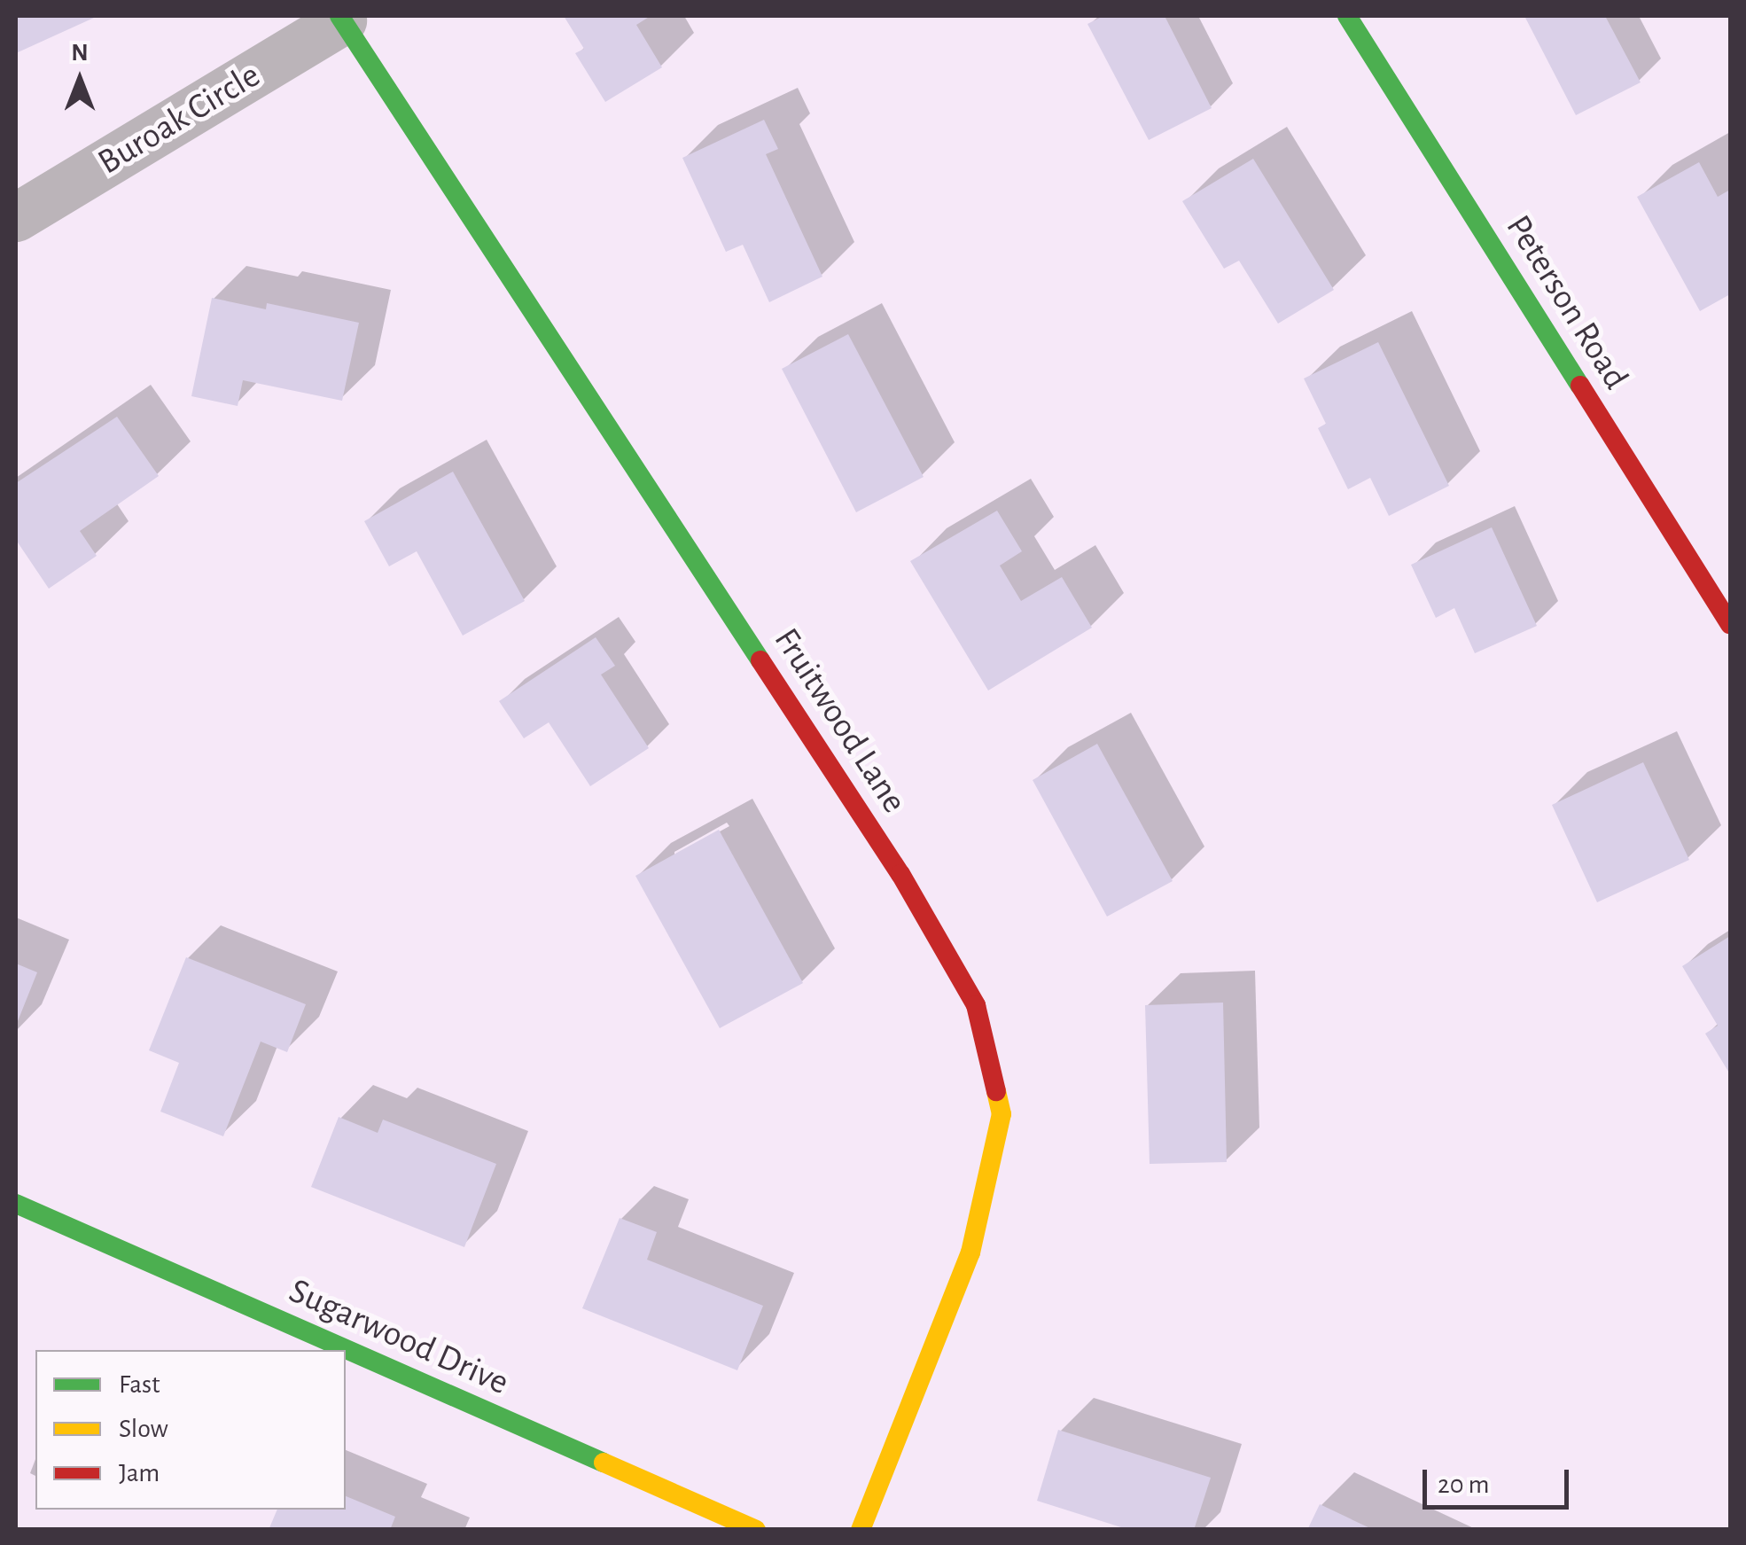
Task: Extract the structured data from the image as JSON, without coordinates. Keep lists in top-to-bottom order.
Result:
{
  "streets": {
    "street": [
      "Buroak Circle",
      "Peterson Road",
      "Fruitwood Lane",
      "Sugarwood Drive"
    ]
  },
  "crossings": [
    ["Buroak Circle", "Fruitwood Lane"]
  ],
  "legend": ["Fast", "Slow", "Jam"],
  "scale_bar": "20 m",
  "north": "top"
}
